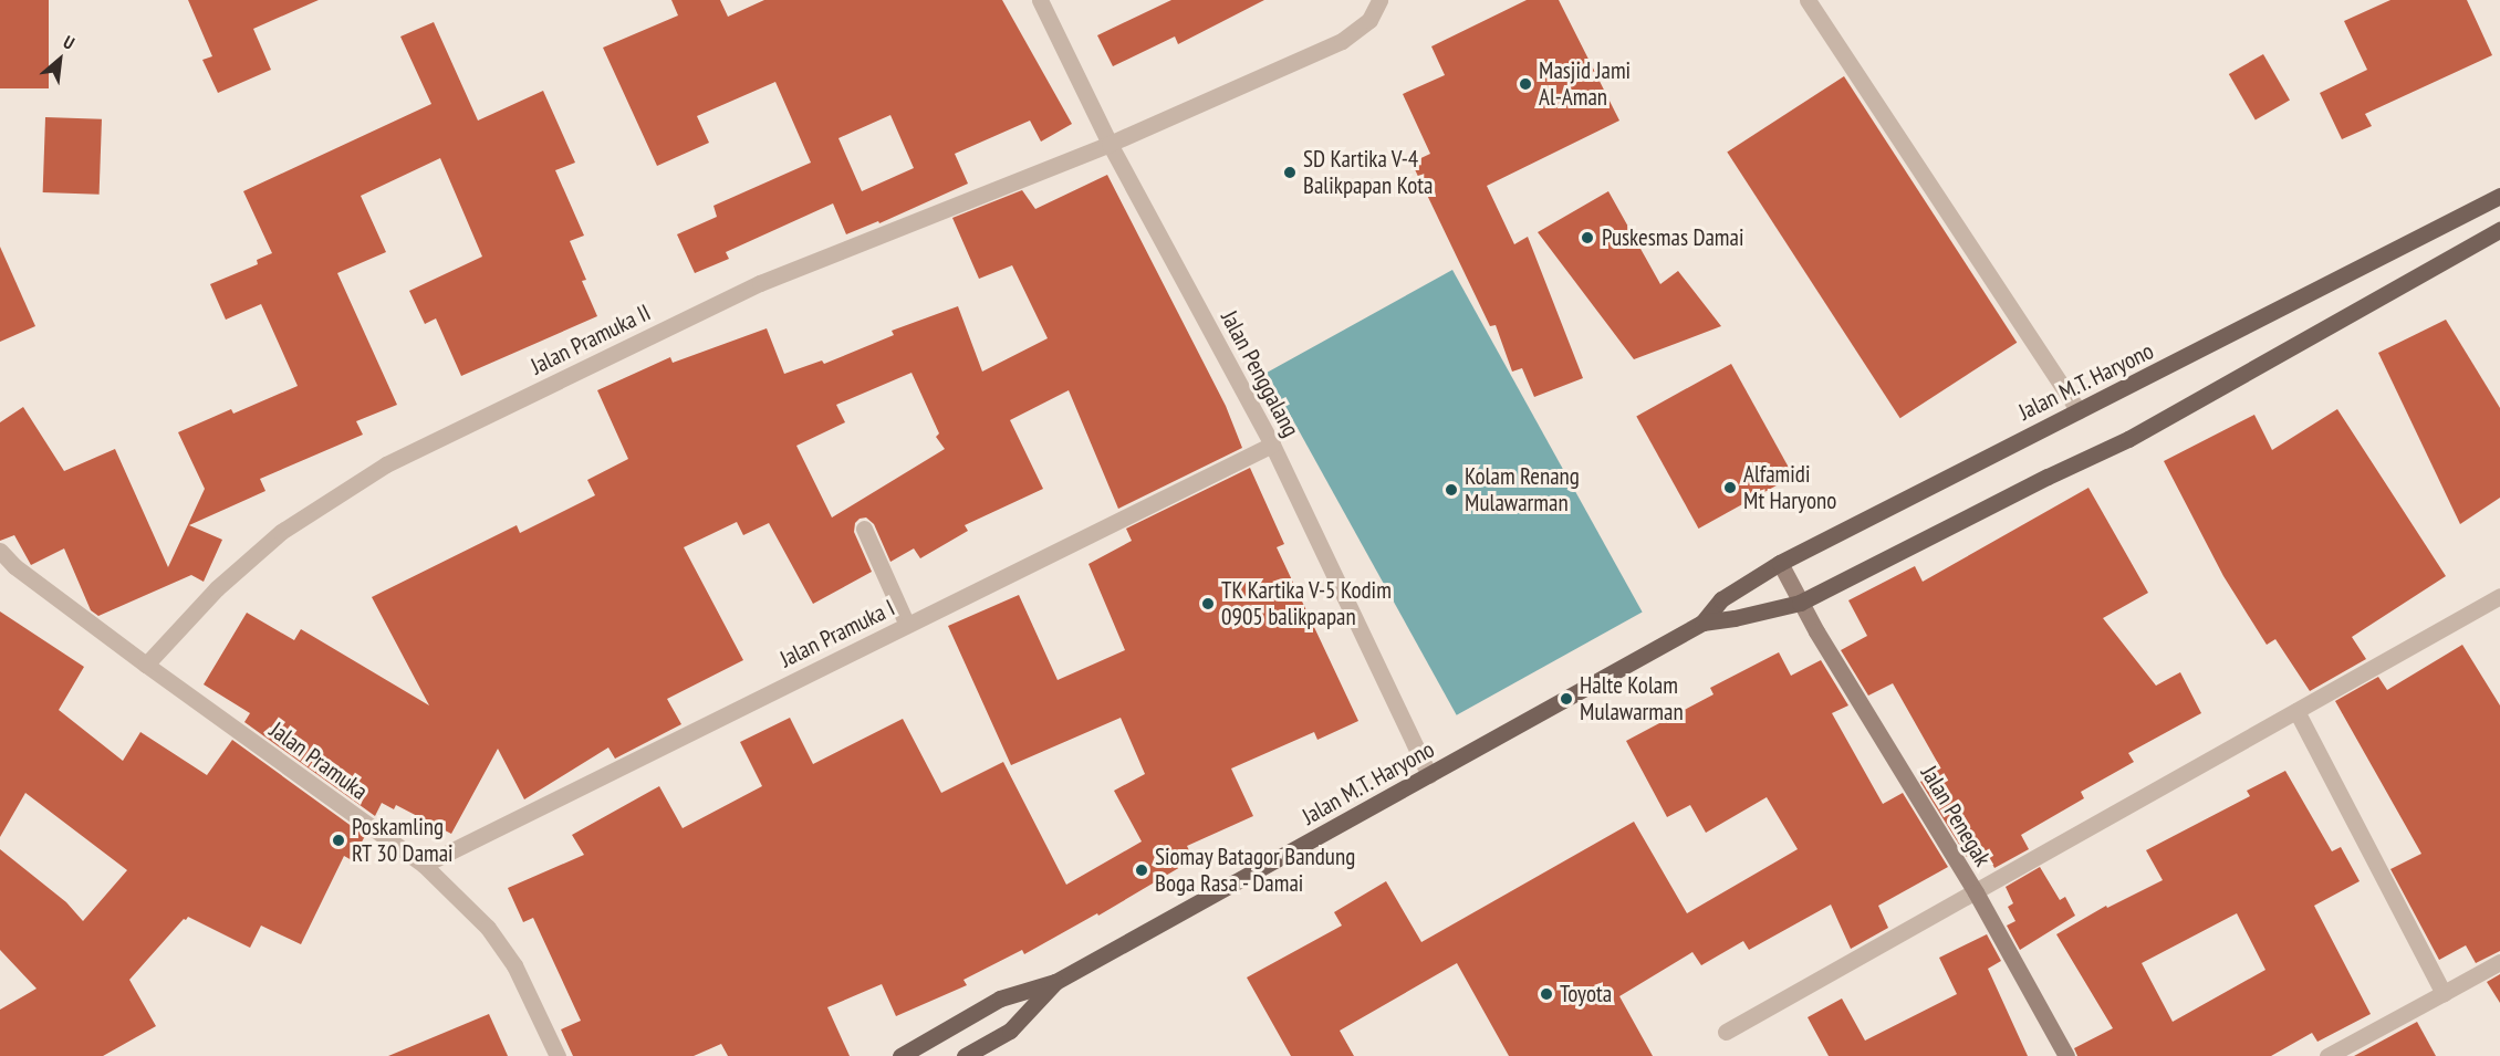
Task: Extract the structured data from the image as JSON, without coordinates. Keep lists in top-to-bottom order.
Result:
{
  "streets": {
    "main road": ["Jalan M.T. Haryono"],
    "street": [
      "Jalan Pramuka II",
      "Jalan Penggalang",
      "Jalan Pramuka I",
      "Jalan Pramuka",
      "Jalan Penegak"
    ]
  },
  "crossings": [
    ["Jalan Pramuka II", "Jalan Penggalang"],
    ["Jalan Pramuka II", "Jalan Pramuka"],
    ["Jalan Penggalang", "Jalan M.T. Haryono"],
    ["Jalan Penggalang", "Jalan Pramuka I"],
    ["Jalan M.T. Haryono", "Jalan Penegak"],
    ["Jalan Pramuka I", "Jalan Pramuka"]
  ],
  "places": [
    "Masjid Jami Al-Aman",
    "SD Kartika V-4 Balikpapan Kota",
    "Puskesmas Damai",
    "Alfamidi Mt Haryono",
    "Kolam Renang Mulawarman",
    "TK Kartika V-5 Kodim 0905 balikpapan",
    "Halte Kolam Mulawarman",
    "Poskamling RT 30 Damai",
    "Siomay Batagor Bandung Boga Rasa - Damai",
    "Toyota"
  ],
  "north": "top right"
}
